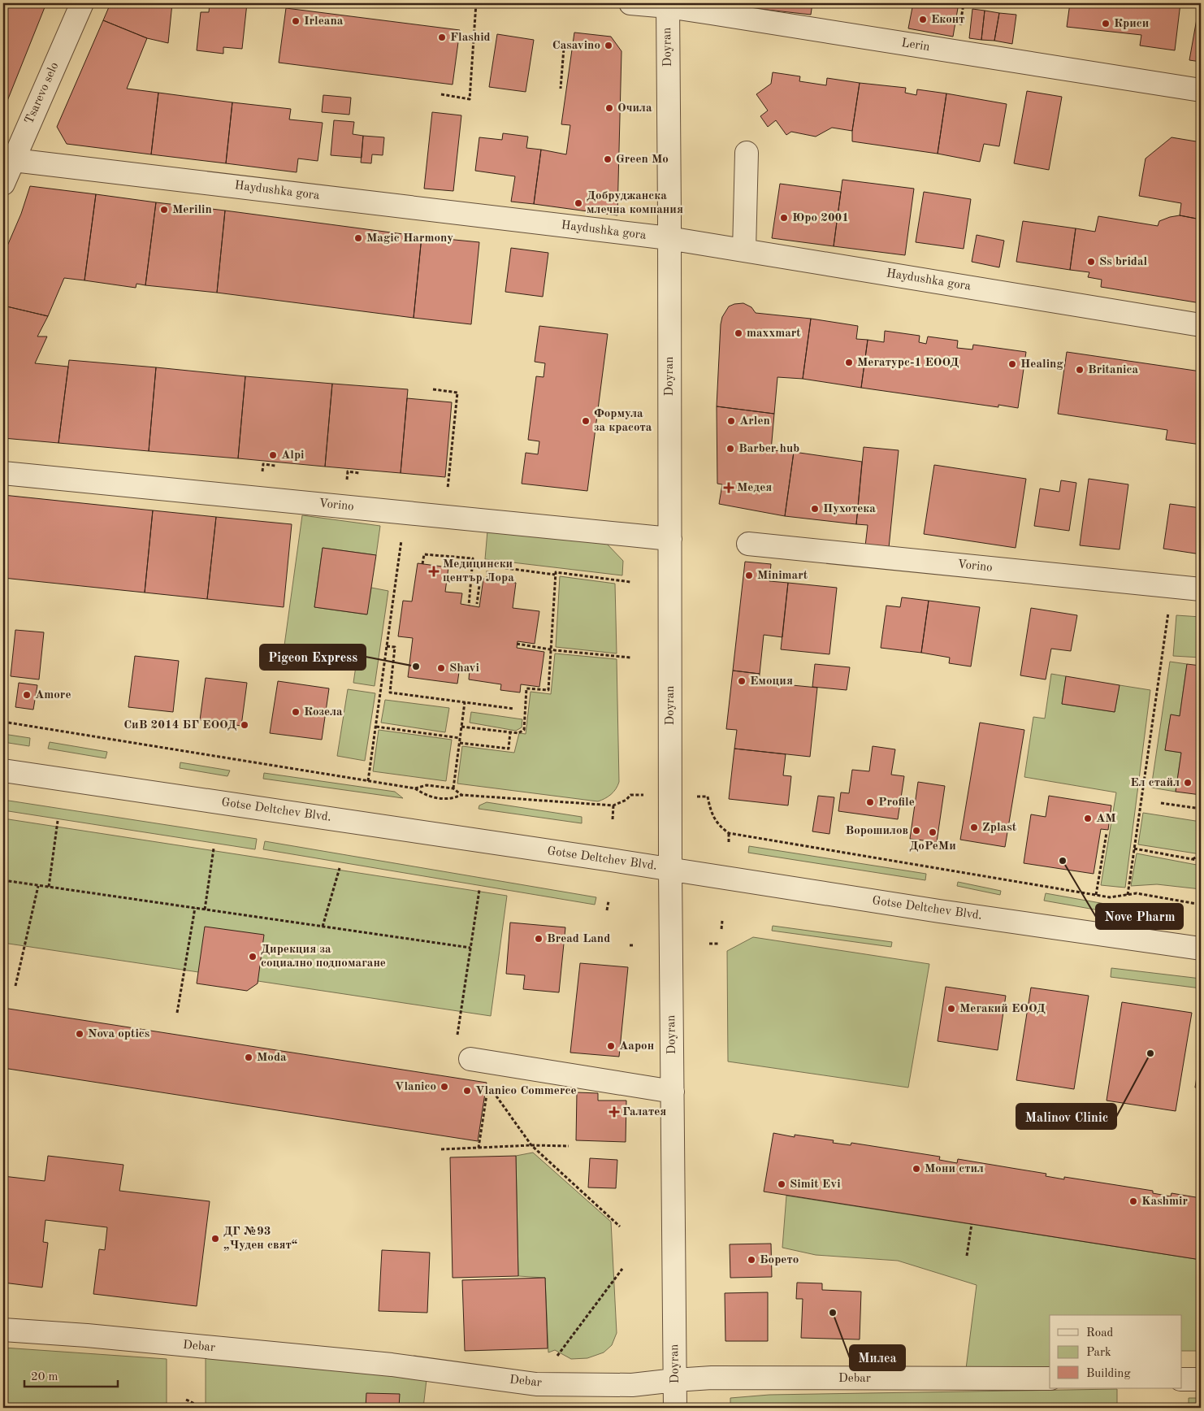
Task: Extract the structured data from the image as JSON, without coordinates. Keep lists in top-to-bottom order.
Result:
{
  "streets": {
    "street": [
      "Lerin",
      "Doyran",
      "Tsarevo selo",
      "Haydushka gora",
      "Vorino",
      "Gotse Deltchev Blvd.",
      "Debar"
    ]
  },
  "crossings": [
    ["Lerin", "Doyran"],
    ["Doyran", "Haydushka gora"],
    ["Doyran", "Vorino"],
    ["Doyran", "Gotse Deltchev Blvd."],
    ["Doyran", "Debar"],
    ["Tsarevo selo", "Haydushka gora"]
  ],
  "places": {
    "other": [
      "Еконт",
      "Irleana",
      "Криси",
      "Flashid",
      "Casavino",
      "Очила",
      "Green Mo",
      "Добруджанска млечна компания",
      "Merilin",
      "Юро 2001",
      "Magic Harmony",
      "Ss bridal",
      "maxxmart",
      "Мегатурс-1 ЕООД",
      "Healing",
      "Britanica",
      "Формула за красота",
      "Arlen",
      "Barber hub",
      "Alpi",
      "Пухотека",
      "Minimart",
      "Pigeon Express",
      "Shavi",
      "Емоция",
      "Amore",
      "Козела",
      "СиВ 2014 БГ ЕООД",
      "Ел стайл",
      "Profile",
      "АМ",
      "Zplast",
      "Ворошилов",
      "ДоРеМи",
      "Nove Pharm",
      "Bread Land",
      "Дирекция за социално подпомагане",
      "Мегакий ЕООД",
      "Nova optics",
      "Аарон",
      "Malinov Clinic",
      "Moda",
      "Vlanico",
      "Vlanico Commerce",
      "Мони стил",
      "Simit Evi",
      "Kashmir",
      "ДГ №93 „Чуден свят“",
      "Борето",
      "Милеа"
    ],
    "health": ["Медея", "Медицински център Лора", "Галатея"]
  },
  "legend": ["Road", "Park", "Building"],
  "scale_bar": "20 m"
}
